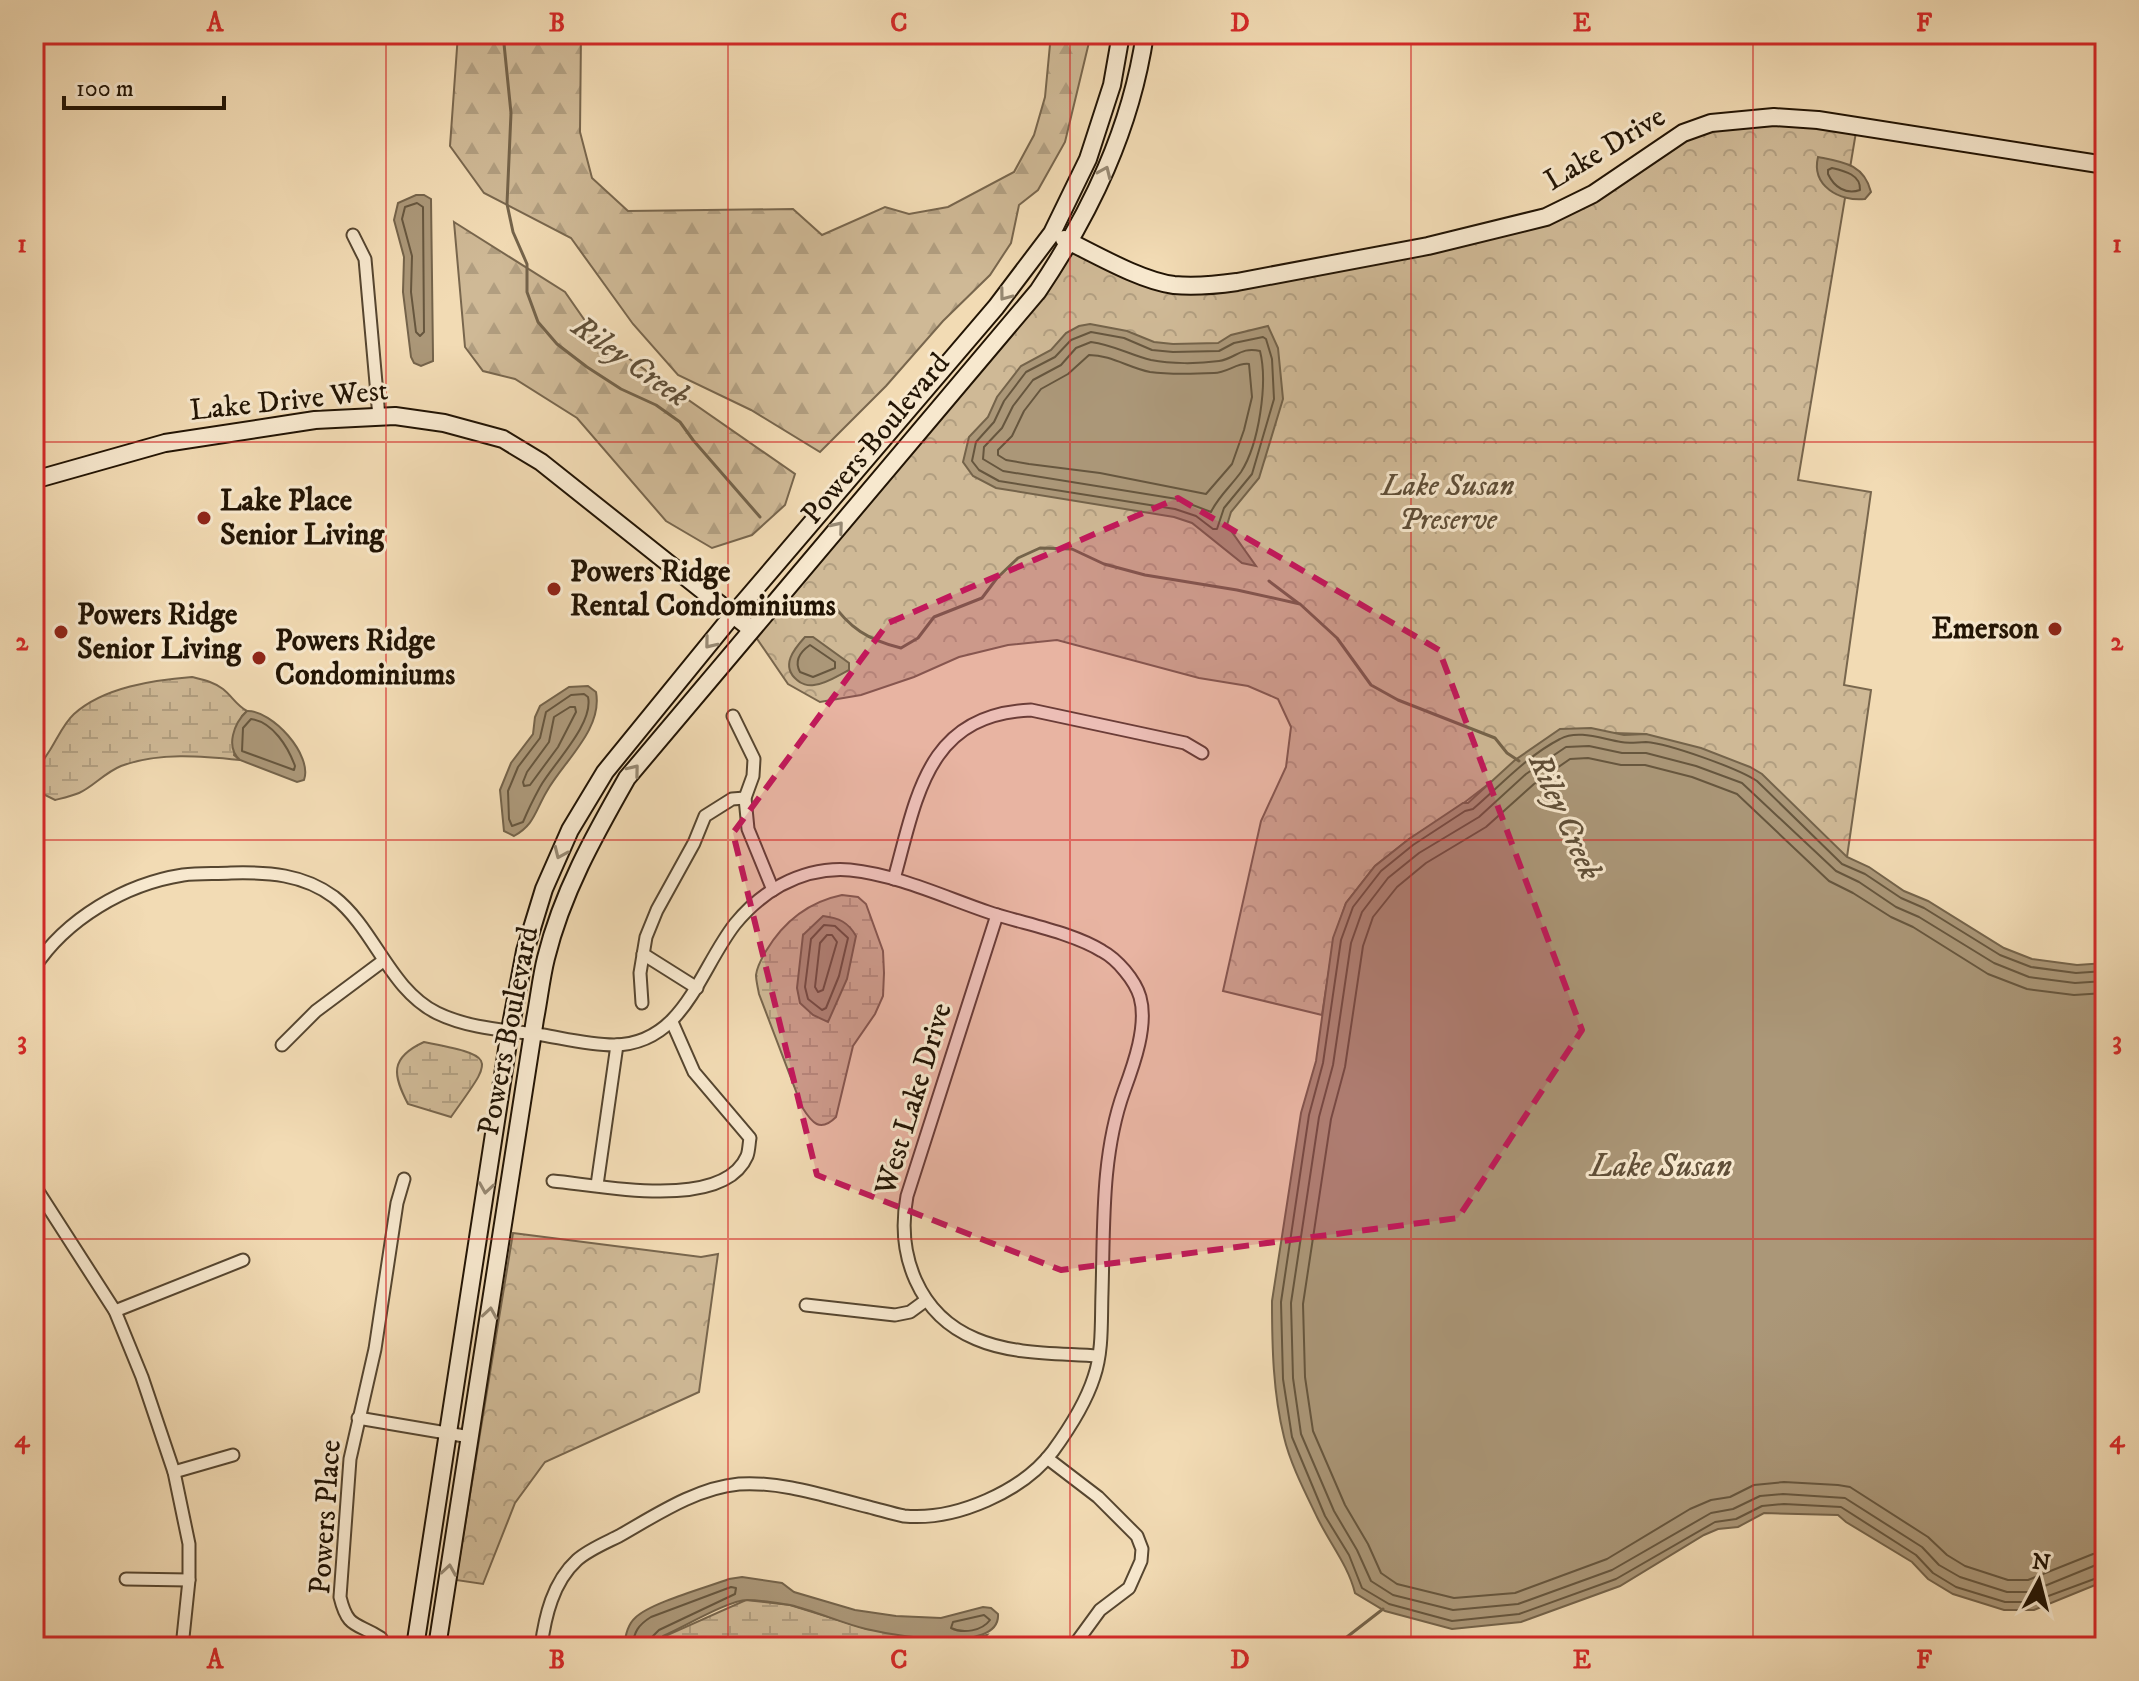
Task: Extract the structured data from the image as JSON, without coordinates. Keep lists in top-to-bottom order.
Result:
{
  "streets": {
    "main road": ["Lake Drive", "Lake Drive West", "Powers Boulevard"],
    "street": ["West Lake Drive", "Powers Place"]
  },
  "crossings": [
    ["Lake Drive", "Powers Boulevard"],
    ["Lake Drive West", "Powers Boulevard"],
    ["Powers Boulevard", "Powers Place"]
  ],
  "water": ["Riley Creek", "Lake Susan"],
  "parks": ["Lake Susan Preserve"],
  "places": [
    "Lake Place Senior Living",
    "Powers Ridge Rental Condominiums",
    "Emerson",
    "Powers Ridge Senior Living",
    "Powers Ridge Condominiums"
  ],
  "scale_bar": "100 m",
  "north": "top",
  "grid": {
    "columns": [
      "A",
      "B",
      "C",
      "D",
      "E",
      "F"
    ],
    "rows": [
      "1",
      "2",
      "3",
      "4"
    ]
  }
}
